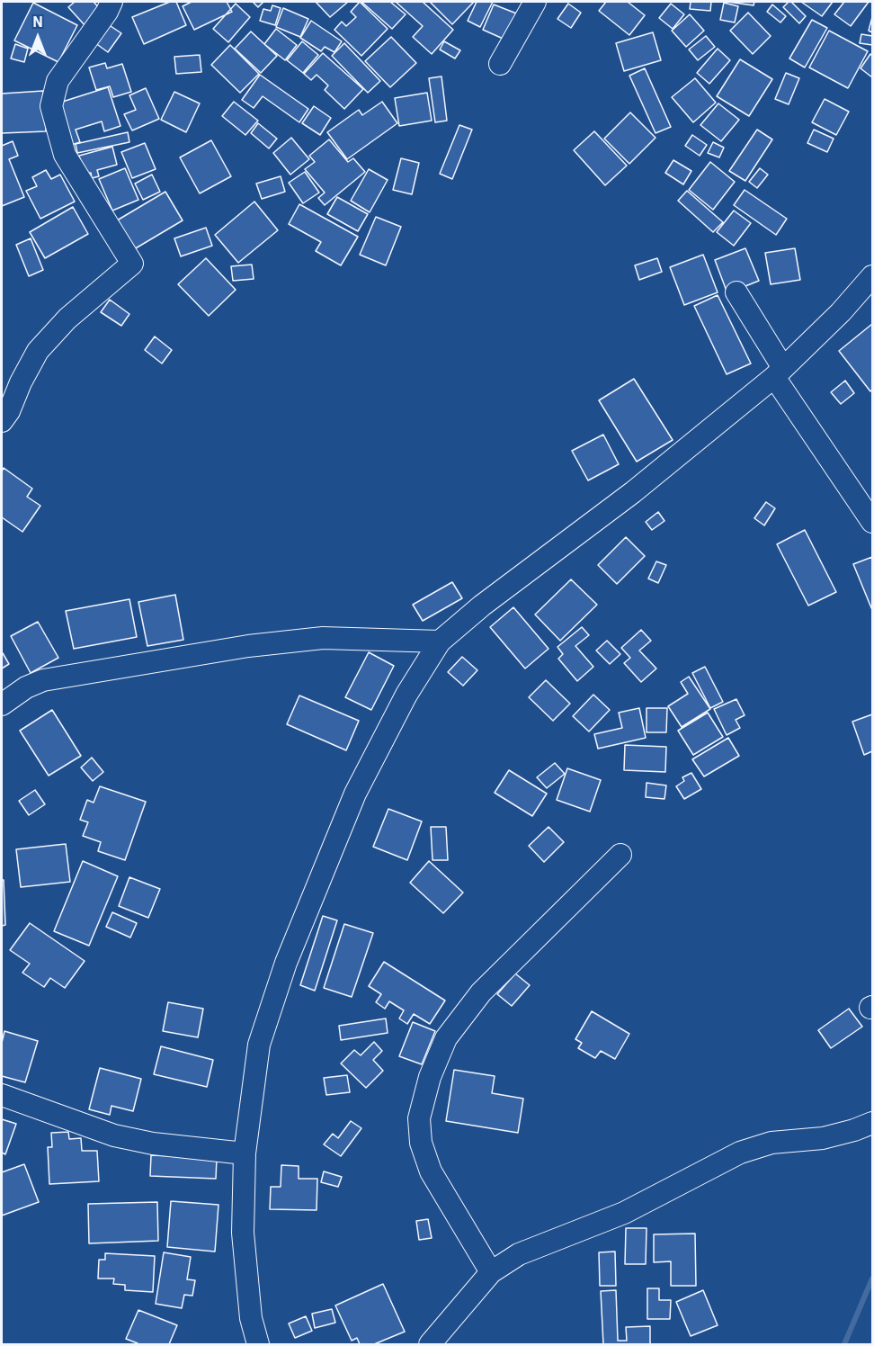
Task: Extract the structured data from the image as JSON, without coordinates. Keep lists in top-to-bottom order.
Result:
{
  "north": "top"
}
